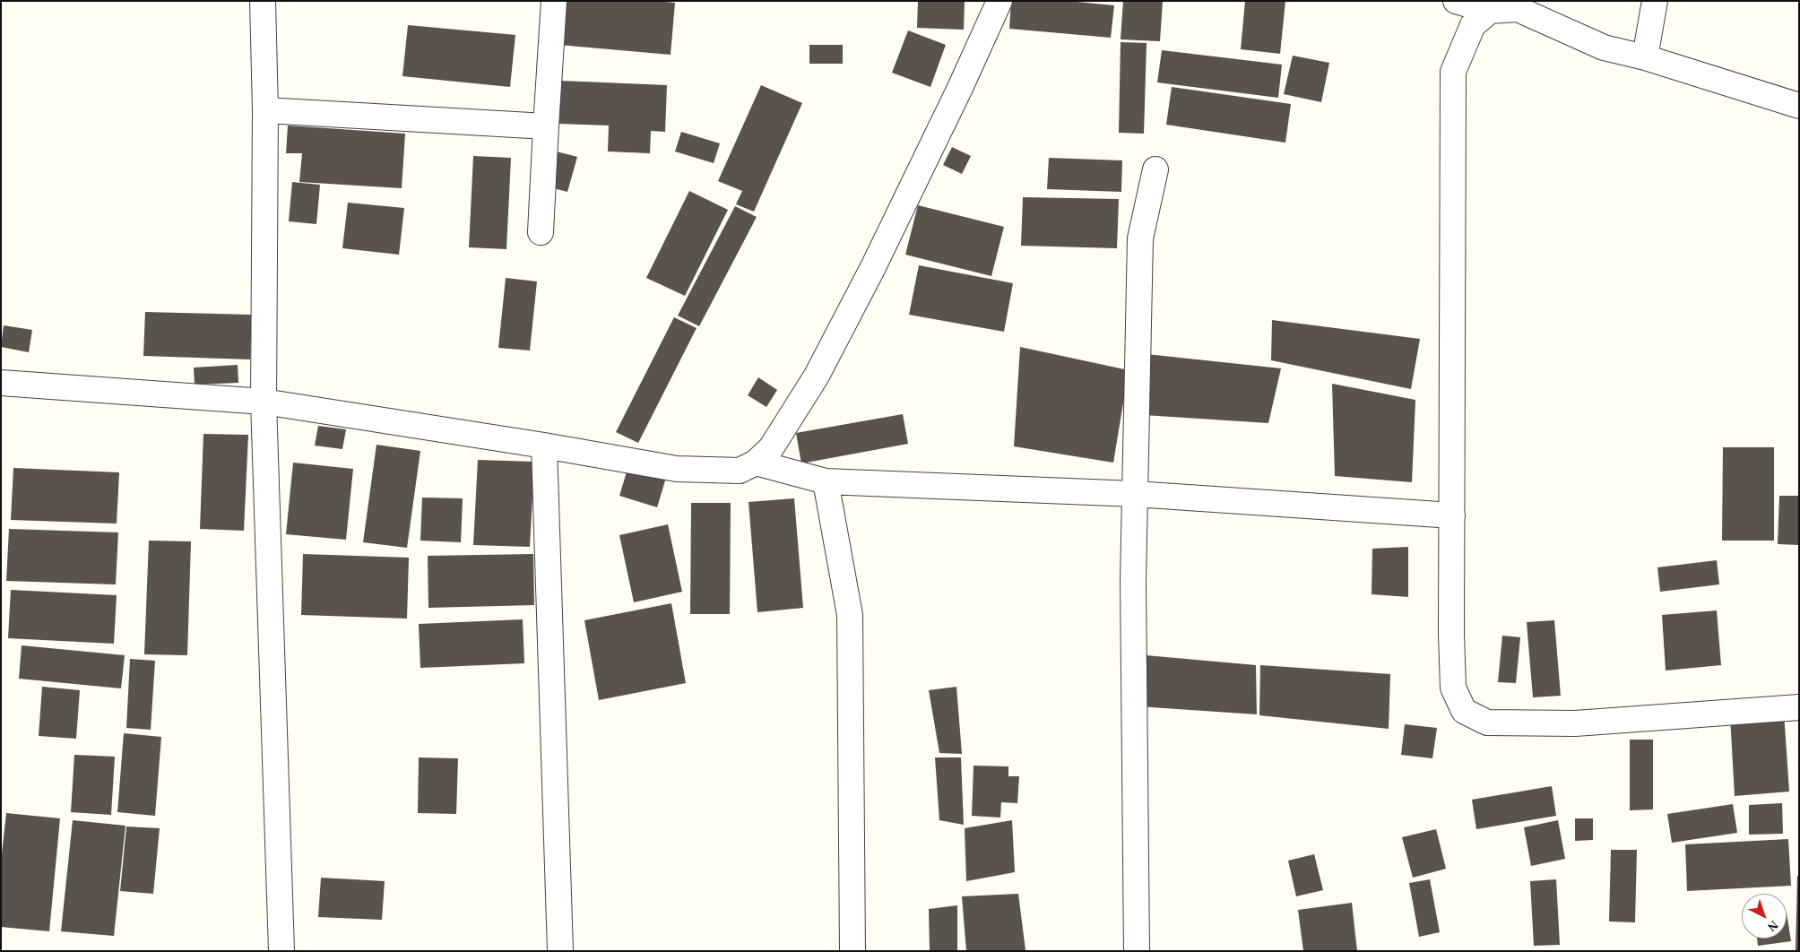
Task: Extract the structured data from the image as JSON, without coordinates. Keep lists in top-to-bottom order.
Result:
{
  "north": "bottom right"
}
